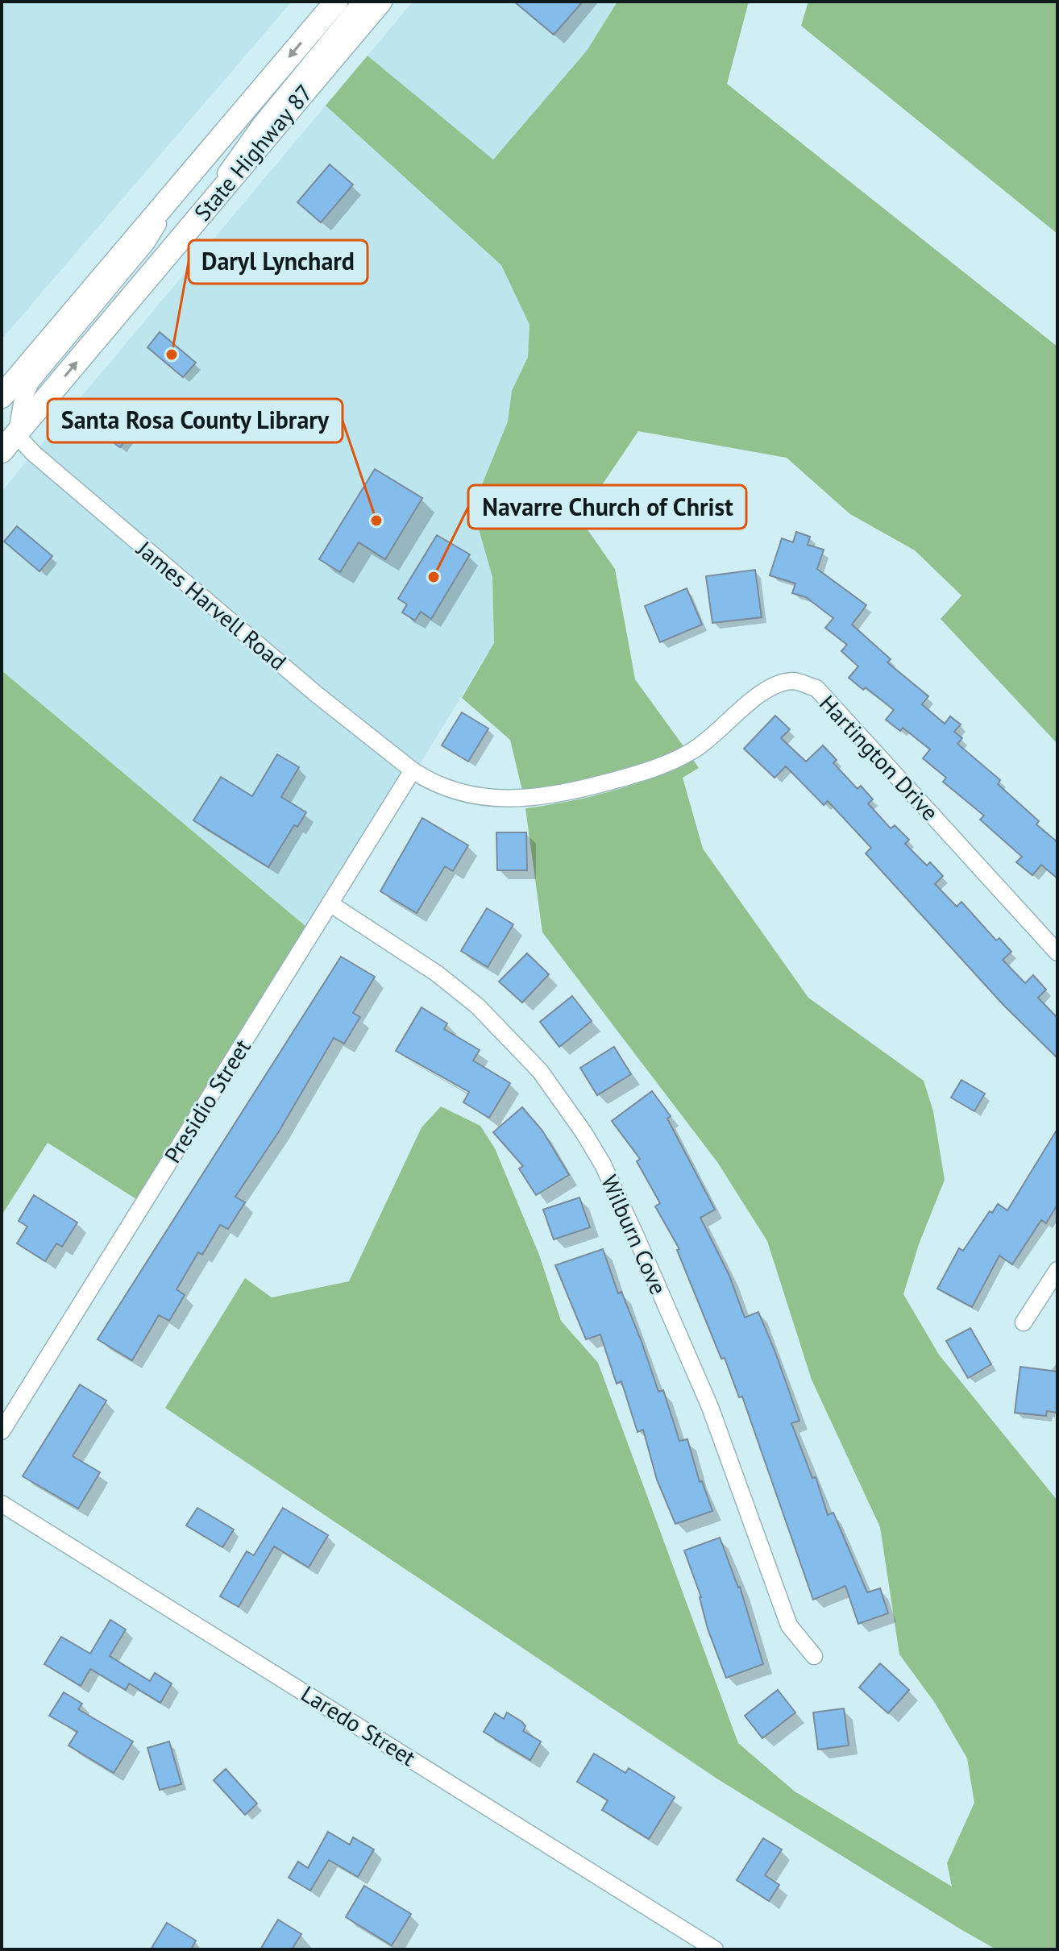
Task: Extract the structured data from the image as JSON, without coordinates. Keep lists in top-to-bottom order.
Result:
{
  "streets": {
    "highway": ["State Highway 87"],
    "street": [
      "James Harvell Road",
      "Hartington Drive",
      "Presidio Street",
      "Wilburn Cove",
      "Laredo Street"
    ]
  },
  "crossings": [
    ["State Highway 87", "James Harvell Road"],
    ["James Harvell Road", "Hartington Drive"],
    ["James Harvell Road", "Presidio Street"],
    ["Hartington Drive", "Presidio Street"],
    ["Presidio Street", "Wilburn Cove"]
  ],
  "places": ["Daryl Lynchard", "Santa Rosa County Library", "Navarre Church of Christ"]
}
